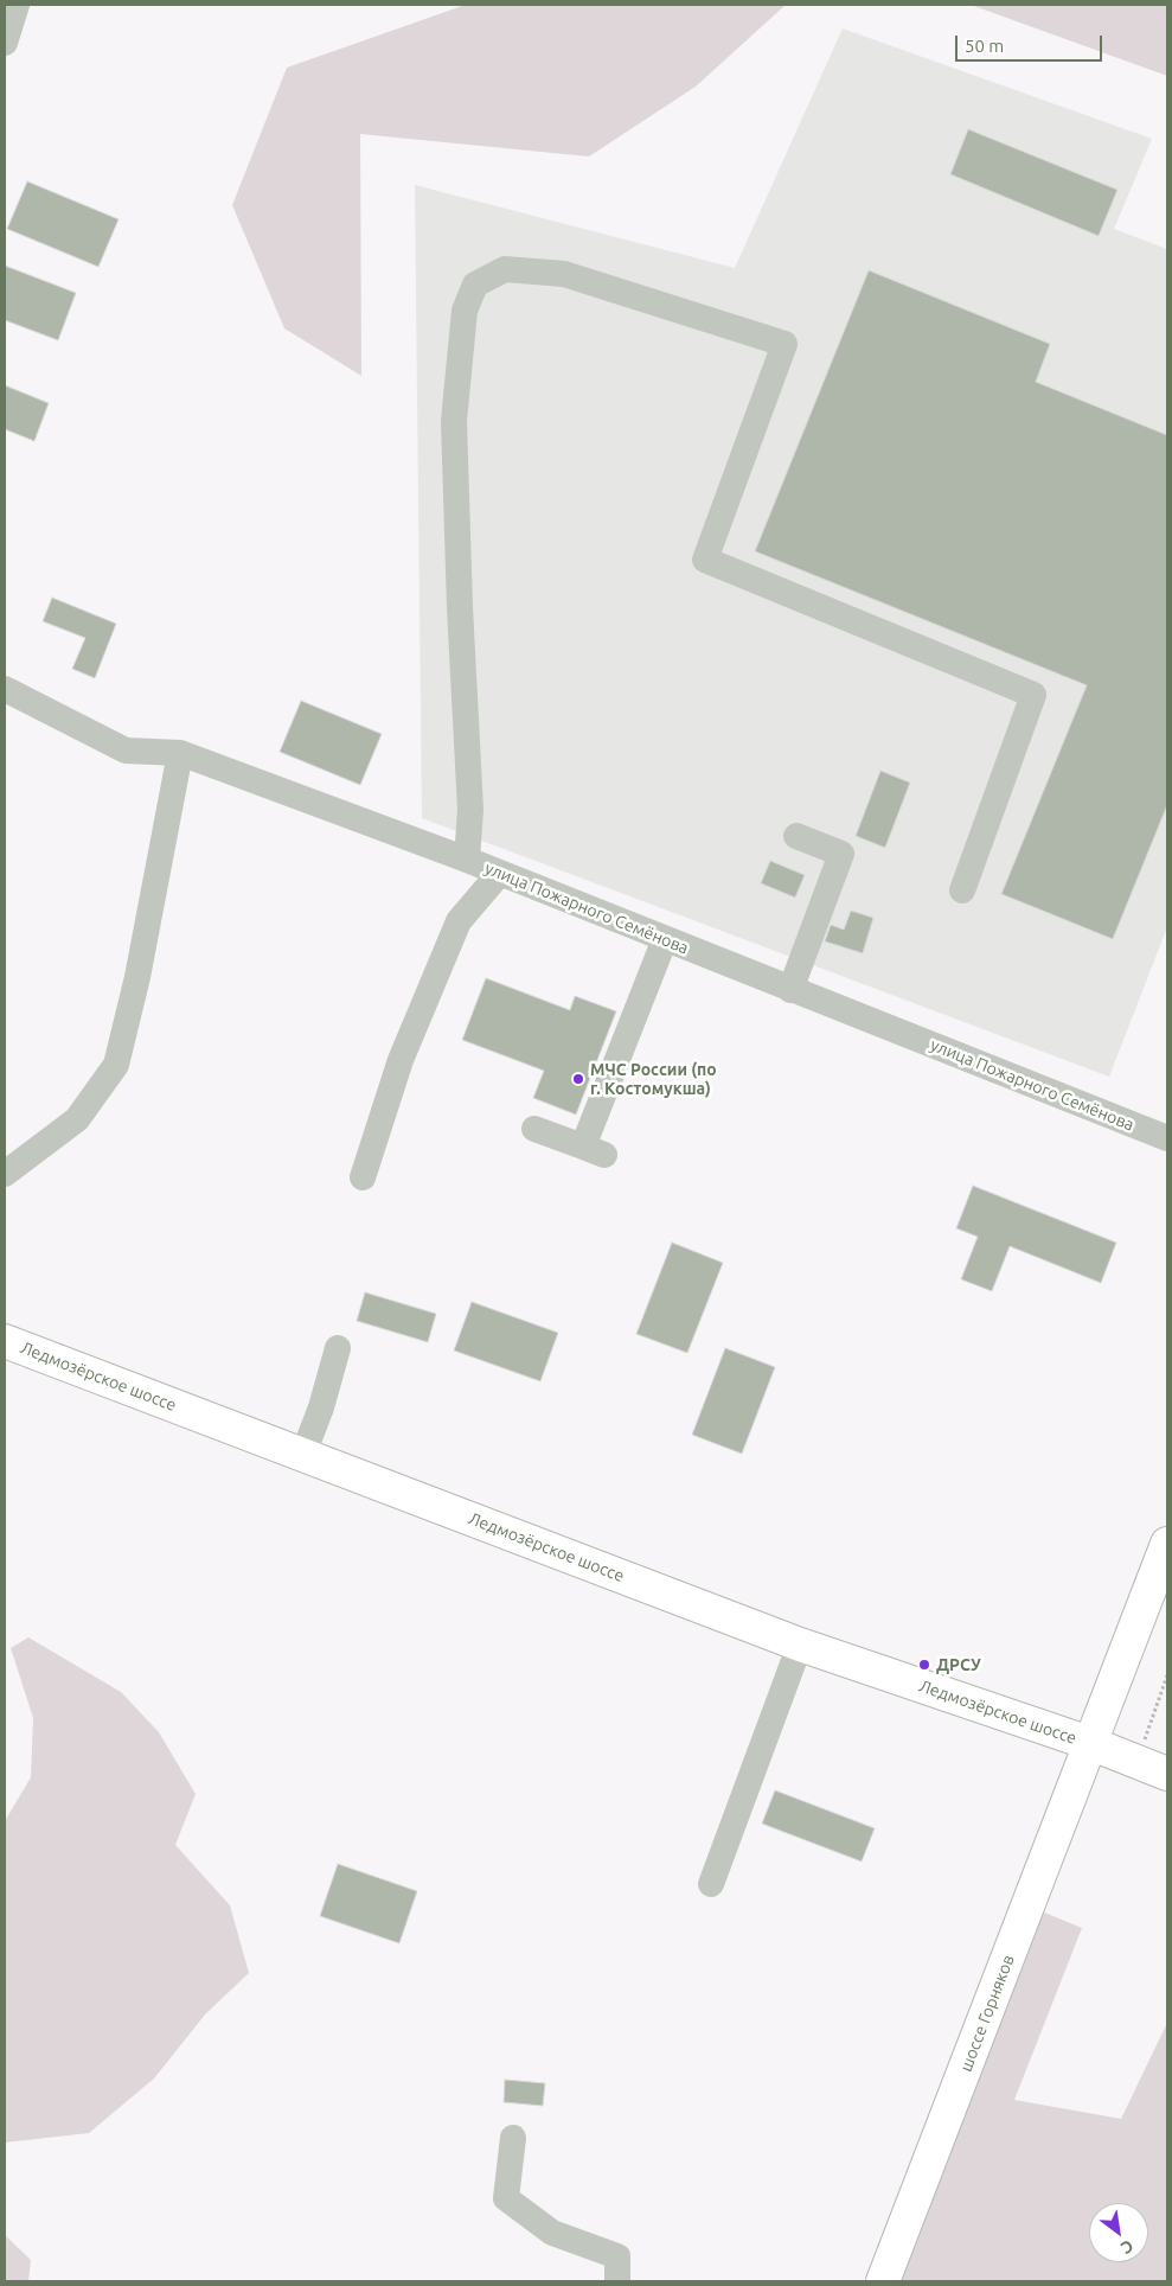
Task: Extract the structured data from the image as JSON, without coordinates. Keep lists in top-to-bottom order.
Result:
{
  "streets": {
    "main road": ["Ледмозёрское шоссе", "шоссе Горняков"],
    "street": ["улица Пожарного Семёнова"]
  },
  "crossings": [
    ["Ледмозёрское шоссе", "шоссе Горняков"]
  ],
  "places": ["МЧС России (по г. Костомукша)", "ДРСУ"],
  "scale_bar": "50 m",
  "north": "bottom right"
}
